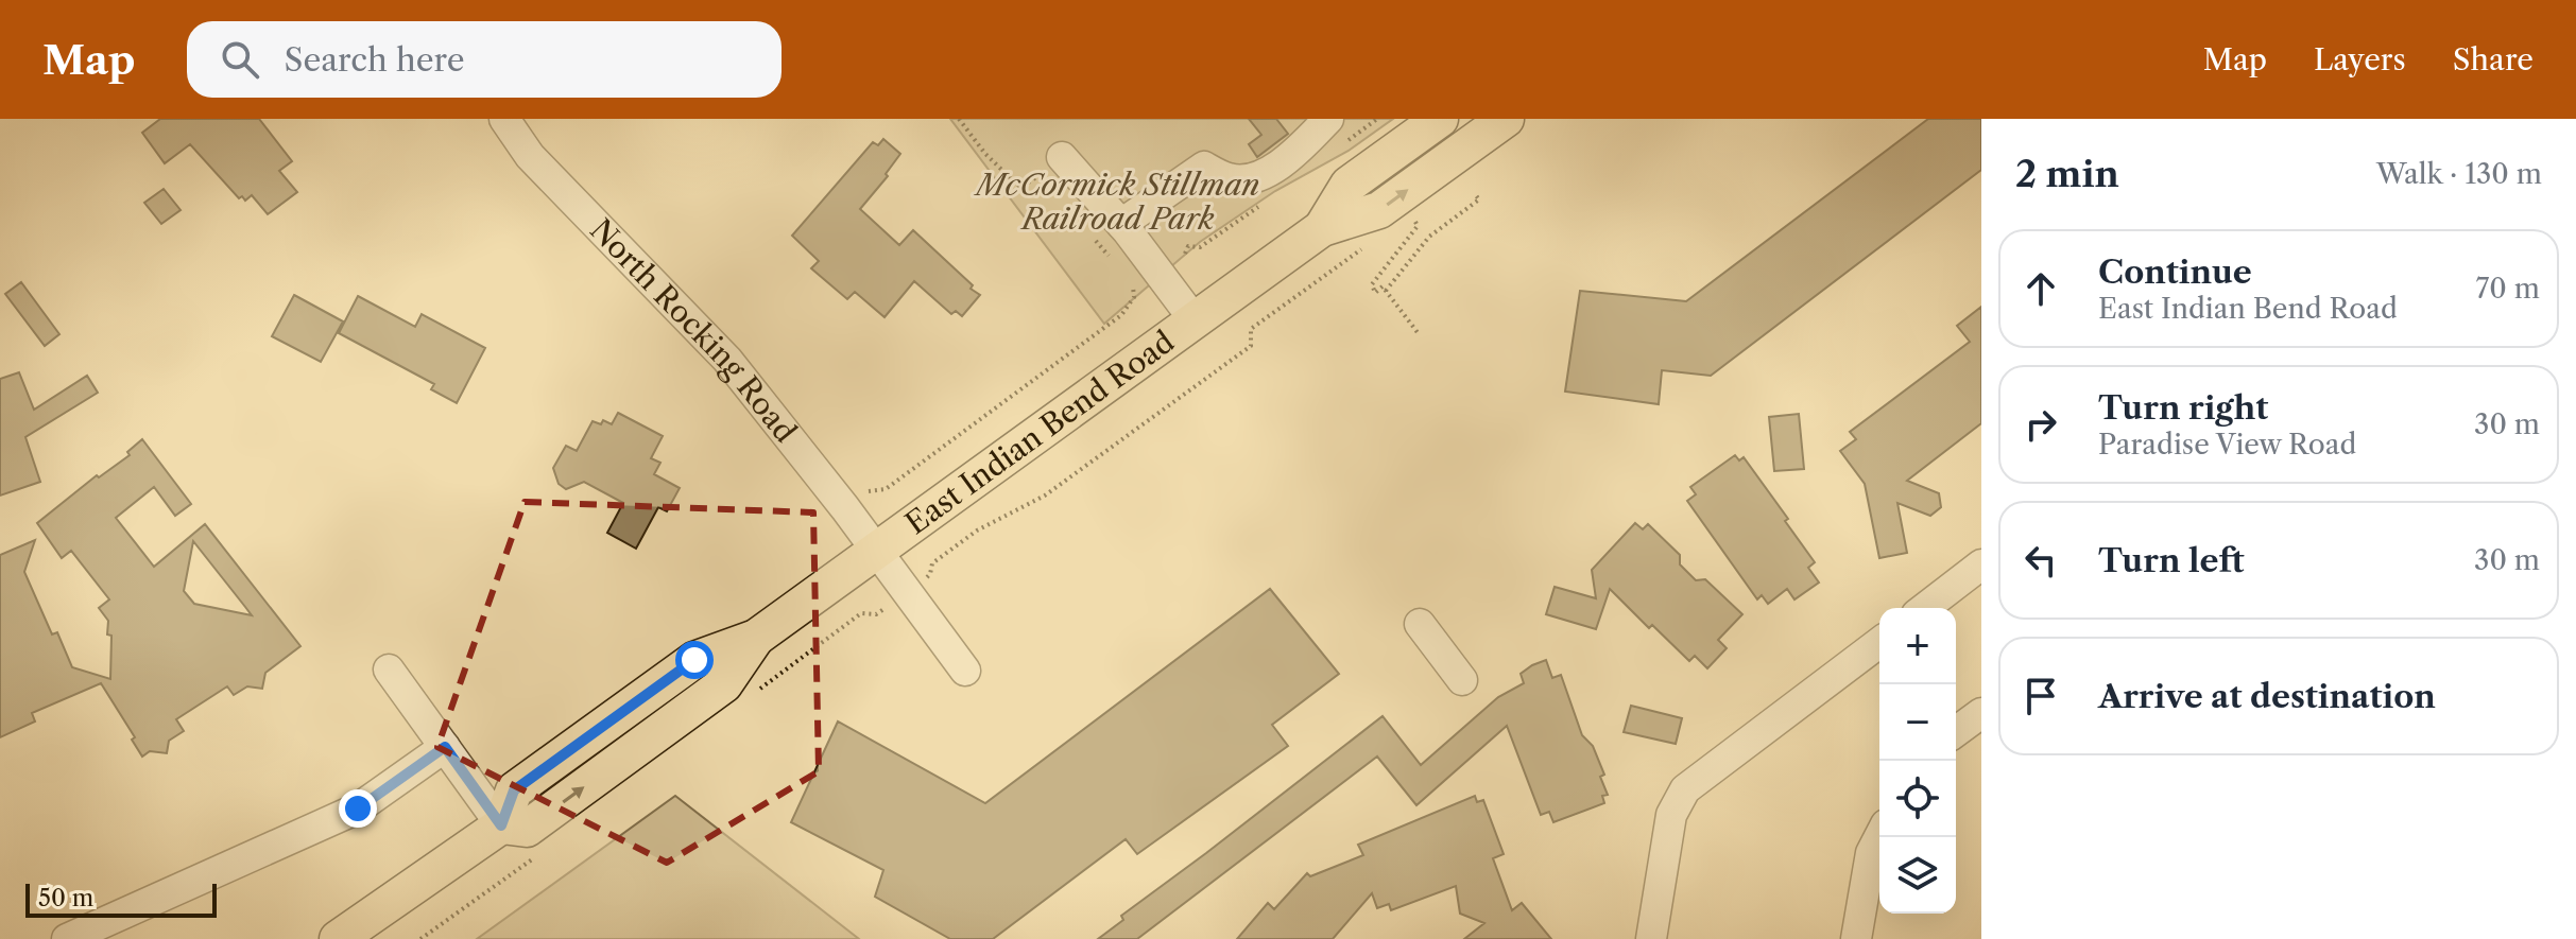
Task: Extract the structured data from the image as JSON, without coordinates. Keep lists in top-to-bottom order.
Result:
{
  "streets": {
    "main road": ["East Indian Bend Road"],
    "street": ["North Rocking Road"]
  },
  "crossings": [
    ["North Rocking Road", "East Indian Bend Road"]
  ],
  "parks": ["McCormick Stillman Railroad Park"],
  "scale_bar": "50 m",
  "page": {
    "header": "Map",
    "search": "Search here",
    "nav": ["Map", "Layers", "Share"],
    "heading": ["2 min", "Walk · 130 m"],
    "list": [
      ["Continue", "East Indian Bend Road", "70 m"],
      ["Turn right", "Paradise View Road", "30 m"],
      ["Turn left", "30 m"],
      "Arrive at destination"
    ],
    "map_buttons": ["+", "−"],
    "scale": "50 m"
  }
}
